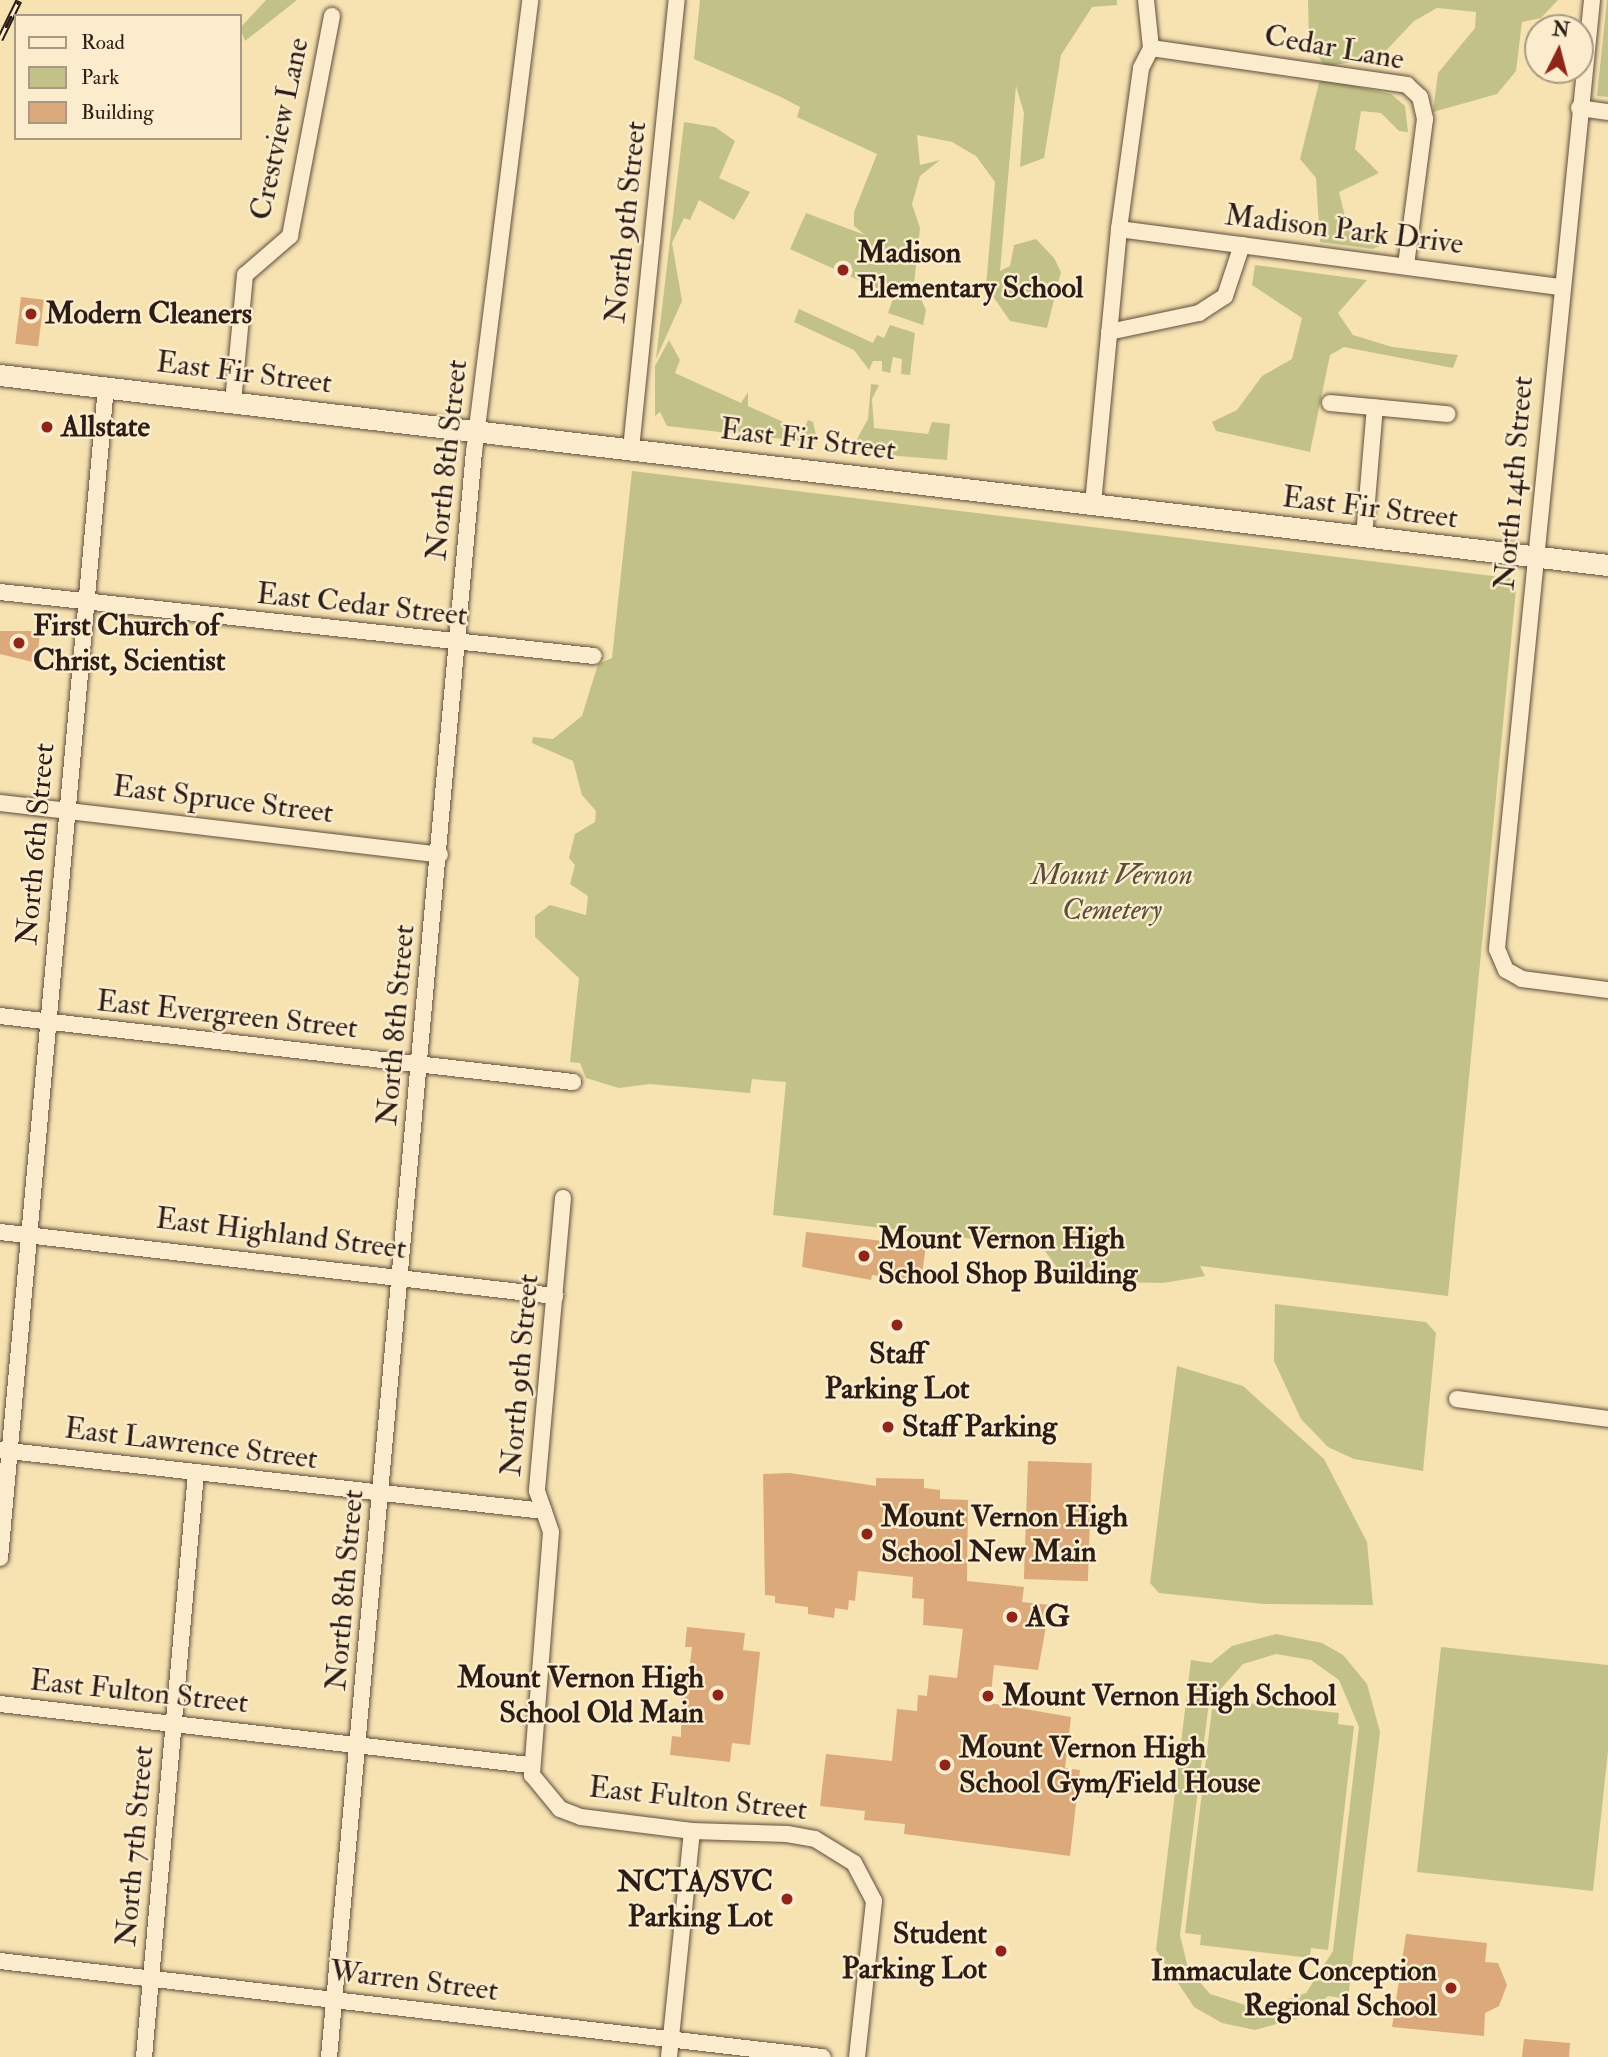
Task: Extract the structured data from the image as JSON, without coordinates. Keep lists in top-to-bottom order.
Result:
{
  "streets": {
    "street": [
      "Cedar Lane",
      "Crestview Lane",
      "North 9th Street",
      "Madison Park Drive",
      "East Fir Street",
      "North 8th Street",
      "North 14th Street",
      "East Cedar Street",
      "East Spruce Street",
      "North 6th Street",
      "East Evergreen Street",
      "East Highland Street",
      "East Lawrence Street",
      "East Fulton Street",
      "North 7th Street",
      "Warren Street"
    ]
  },
  "crossings": [
    ["Cedar Lane", "Madison Park Drive"],
    ["Crestview Lane", "East Fir Street"],
    ["North 9th Street", "East Fir Street"],
    ["North 9th Street", "East Highland Street"],
    ["North 9th Street", "East Lawrence Street"],
    ["North 9th Street", "East Fulton Street"],
    ["Madison Park Drive", "North 14th Street"],
    ["East Fir Street", "North 8th Street"],
    ["East Fir Street", "North 14th Street"],
    ["East Fir Street", "North 6th Street"],
    ["North 8th Street", "East Cedar Street"],
    ["North 8th Street", "East Spruce Street"],
    ["North 8th Street", "East Evergreen Street"],
    ["North 8th Street", "East Highland Street"],
    ["North 8th Street", "East Lawrence Street"],
    ["North 8th Street", "East Fulton Street"],
    ["North 8th Street", "Warren Street"],
    ["East Cedar Street", "North 6th Street"],
    ["East Spruce Street", "North 6th Street"],
    ["North 6th Street", "East Evergreen Street"],
    ["North 6th Street", "East Highland Street"],
    ["North 6th Street", "East Lawrence Street"],
    ["East Lawrence Street", "North 7th Street"],
    ["East Fulton Street", "North 7th Street"],
    ["North 7th Street", "Warren Street"]
  ],
  "parks": ["Mount Vernon Cemetery"],
  "places": [
    "Madison Elementary School",
    "Modern Cleaners",
    "Allstate",
    "First Church of Christ, Scientist",
    "Mount Vernon High School Shop Building",
    "Staff Parking Lot",
    "Staff Parking",
    "Mount Vernon High School New Main",
    "AG",
    "Mount Vernon High School Old Main",
    "Mount Vernon High School",
    "Mount Vernon High School Gym/Field House",
    "NCTA/SVC Parking Lot",
    "Student Parking Lot",
    "Immaculate Conception Regional School"
  ],
  "legend": ["Road", "Park", "Building"],
  "north": "top"
}
